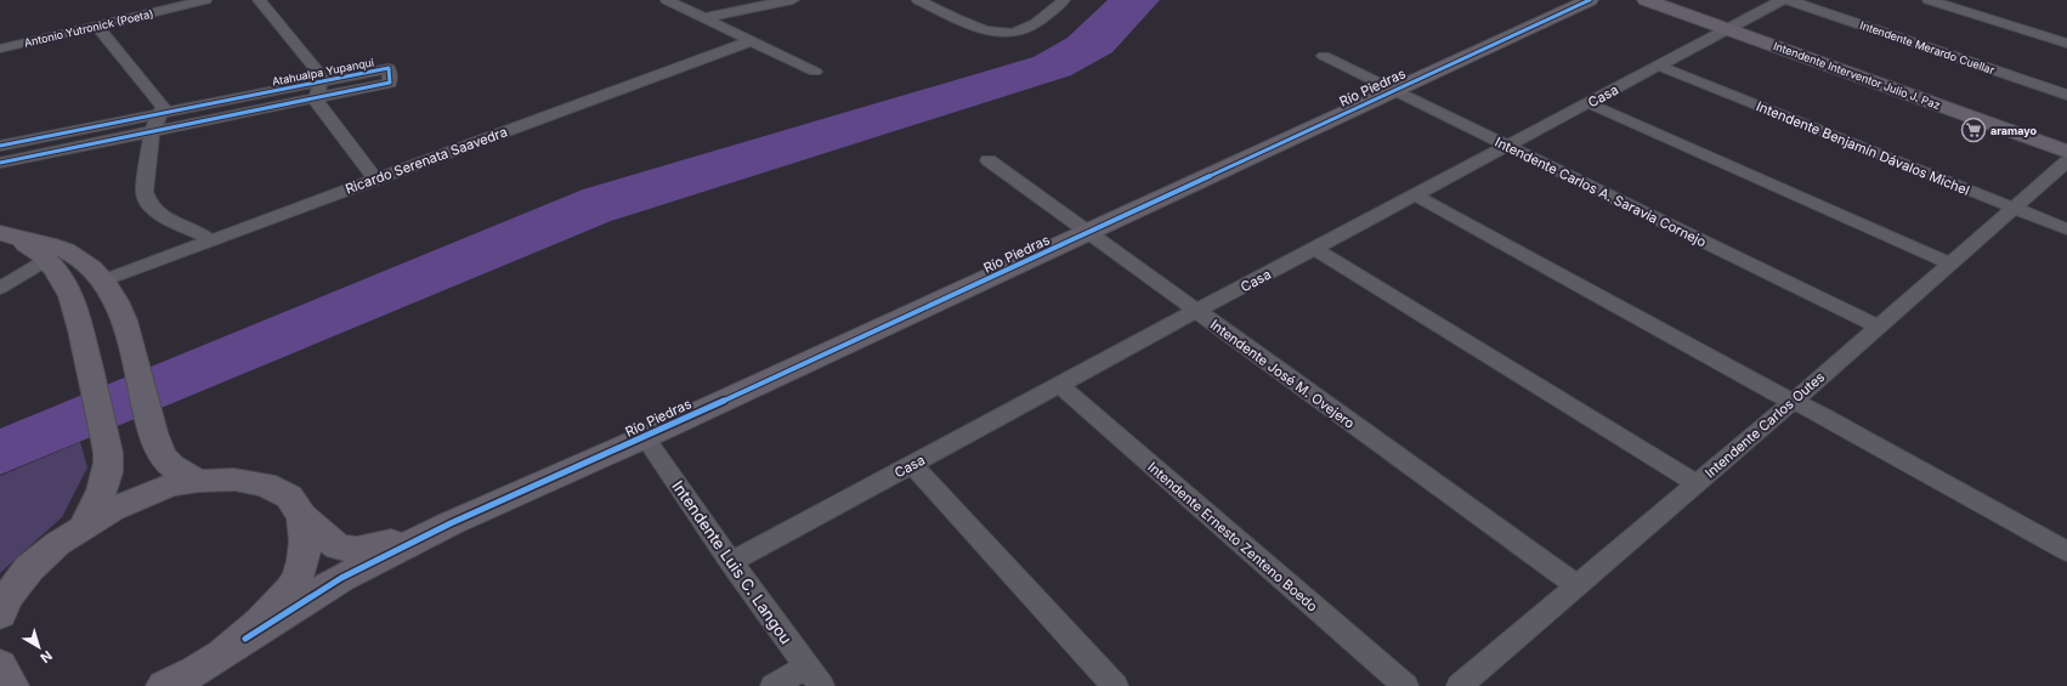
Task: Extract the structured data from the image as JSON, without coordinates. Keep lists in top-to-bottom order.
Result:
{
  "streets": {
    "street": [
      "Antonio Yutronick (Poeta)",
      "Intendente Merardo Cuellar",
      "Atahualpa Yupanqui",
      "Intendente Interventor Julio J. Paz",
      "Río Piedras",
      "Casa",
      "Intendente Benjamín Dávalos Michel",
      "Ricardo Serenata Saavedra",
      "Intendente Carlos A. Saravia Cornejo",
      "Intendente José M. Ovejero",
      "Intendente Carlos Outes",
      "Intendente Ernesto Zenteno Boedo",
      "Intendente Luis C. Langou"
    ]
  },
  "crossings": [
    ["Intendente Interventor Julio J. Paz", "Casa"],
    ["Río Piedras", "Intendente Carlos A. Saravia Cornejo"],
    ["Río Piedras", "Intendente José M. Ovejero"],
    ["Río Piedras", "Intendente Luis C. Langou"],
    ["Casa", "Intendente Benjamín Dávalos Michel"],
    ["Casa", "Intendente Carlos A. Saravia Cornejo"],
    ["Casa", "Intendente José M. Ovejero"],
    ["Casa", "Intendente Ernesto Zenteno Boedo"],
    ["Casa", "Intendente Luis C. Langou"],
    ["Intendente Benjamín Dávalos Michel", "Intendente Carlos Outes"],
    ["Intendente Carlos A. Saravia Cornejo", "Intendente Carlos Outes"],
    ["Intendente José M. Ovejero", "Intendente Carlos Outes"]
  ],
  "places": {
    "supermarket": ["aramayo"]
  },
  "north": "bottom right"
}
